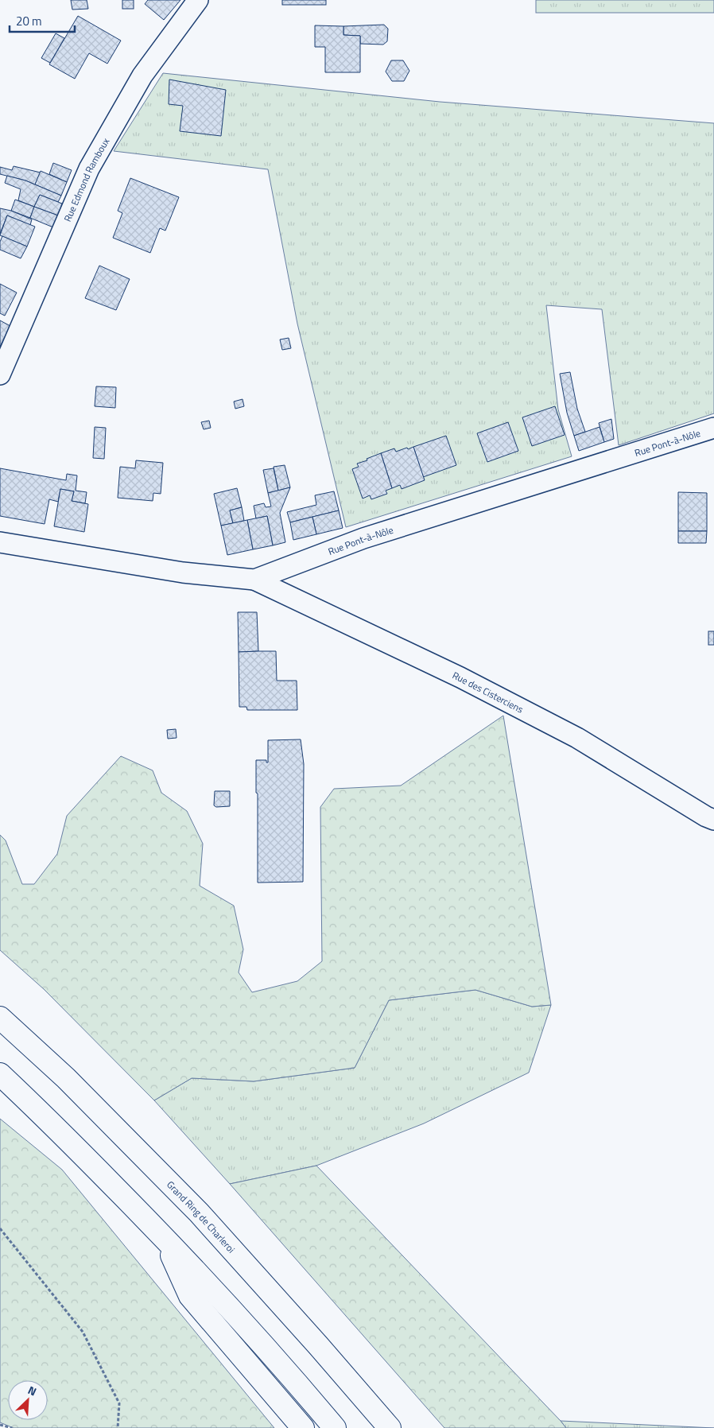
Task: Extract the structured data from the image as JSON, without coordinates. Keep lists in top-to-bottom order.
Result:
{
  "streets": {
    "highway": ["Grand Ring de Charleroi"],
    "street": ["Rue Edmond Ramboux", "Rue Pont-à-Nôle", "Rue des Cisterciens"]
  },
  "crossings": [
    ["Rue Pont-à-Nôle", "Rue des Cisterciens"]
  ],
  "scale_bar": "20 m",
  "north": "top right"
}
